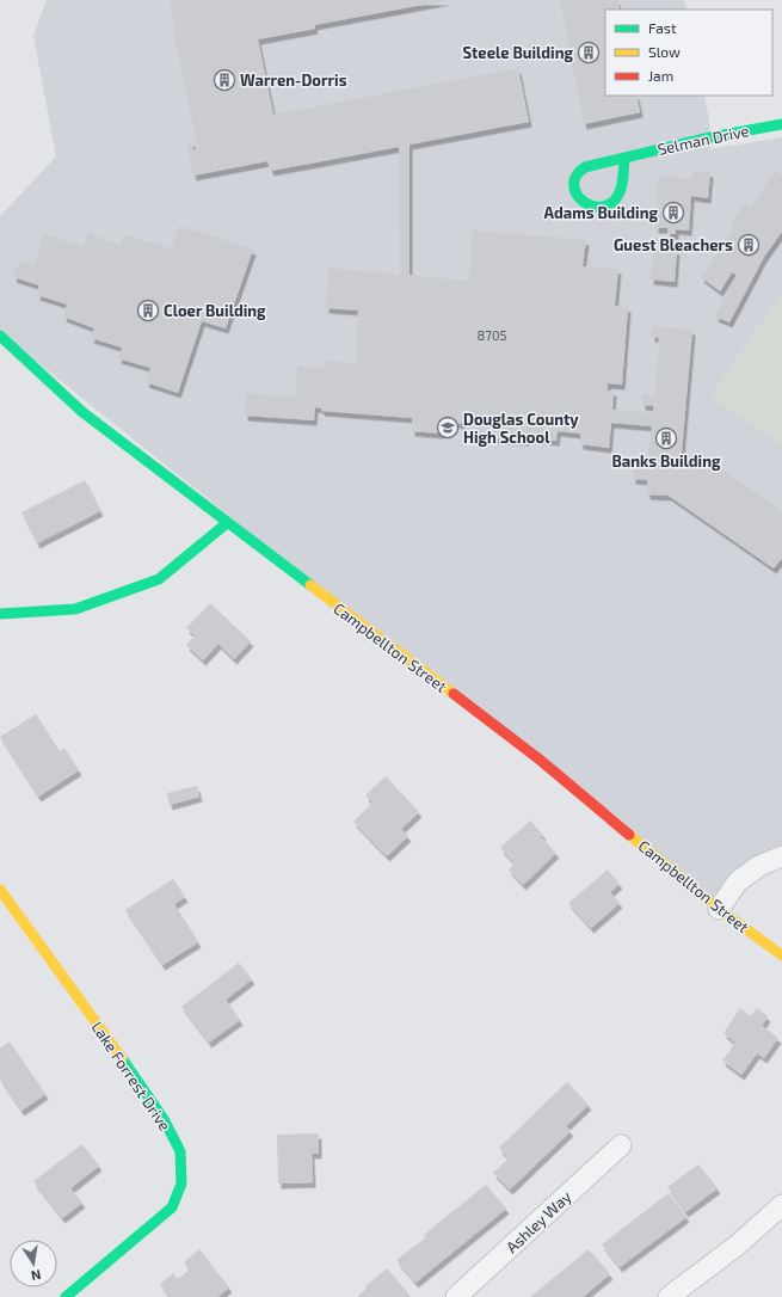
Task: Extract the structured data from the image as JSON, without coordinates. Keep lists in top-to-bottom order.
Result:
{
  "streets": {
    "street": [
      "Selman Drive",
      "Campbellton Street",
      "Lake Forrest Drive",
      "Ashley Way"
    ]
  },
  "places": {
    "building": [
      "Steele Building",
      "Warren-Dorris",
      "Adams Building",
      "Guest Bleachers",
      "Cloer Building",
      "Banks Building"
    ],
    "school or university": ["Douglas County High School"]
  },
  "house_numbers": ["8705"],
  "legend": ["Fast", "Slow", "Jam"],
  "north": "bottom"
}
